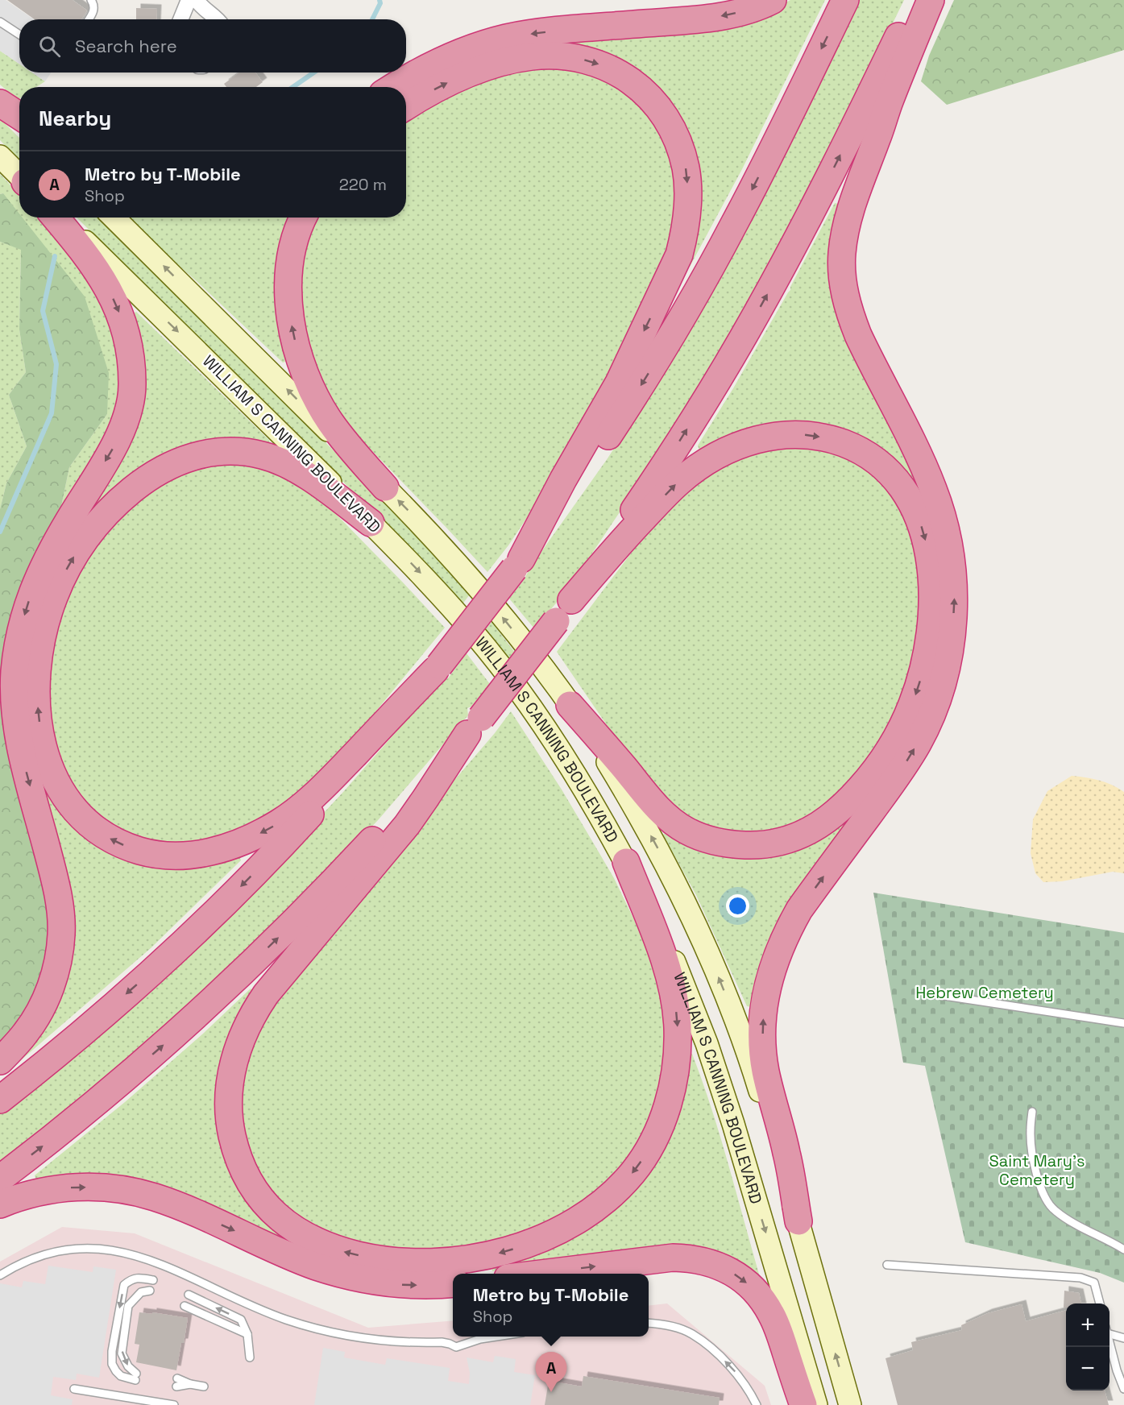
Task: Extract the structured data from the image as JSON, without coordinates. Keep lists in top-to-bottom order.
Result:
{
  "streets": {
    "main road": ["WILLIAM S CANNING BOULEVARD"]
  },
  "parks": ["Hebrew Cemetery", "Saint Mary's Cemetery"],
  "page": {
    "search": "Search here",
    "heading": "Nearby",
    "list": [
      {
        "mark": "A",
        "name": "Metro by T-Mobile",
        "note": "Shop",
        "value": "220 m"
      }
    ],
    "popup": ["Metro by T-Mobile", "Shop"],
    "map_buttons": ["+", "−"],
    "pins": "A"
  }
}
